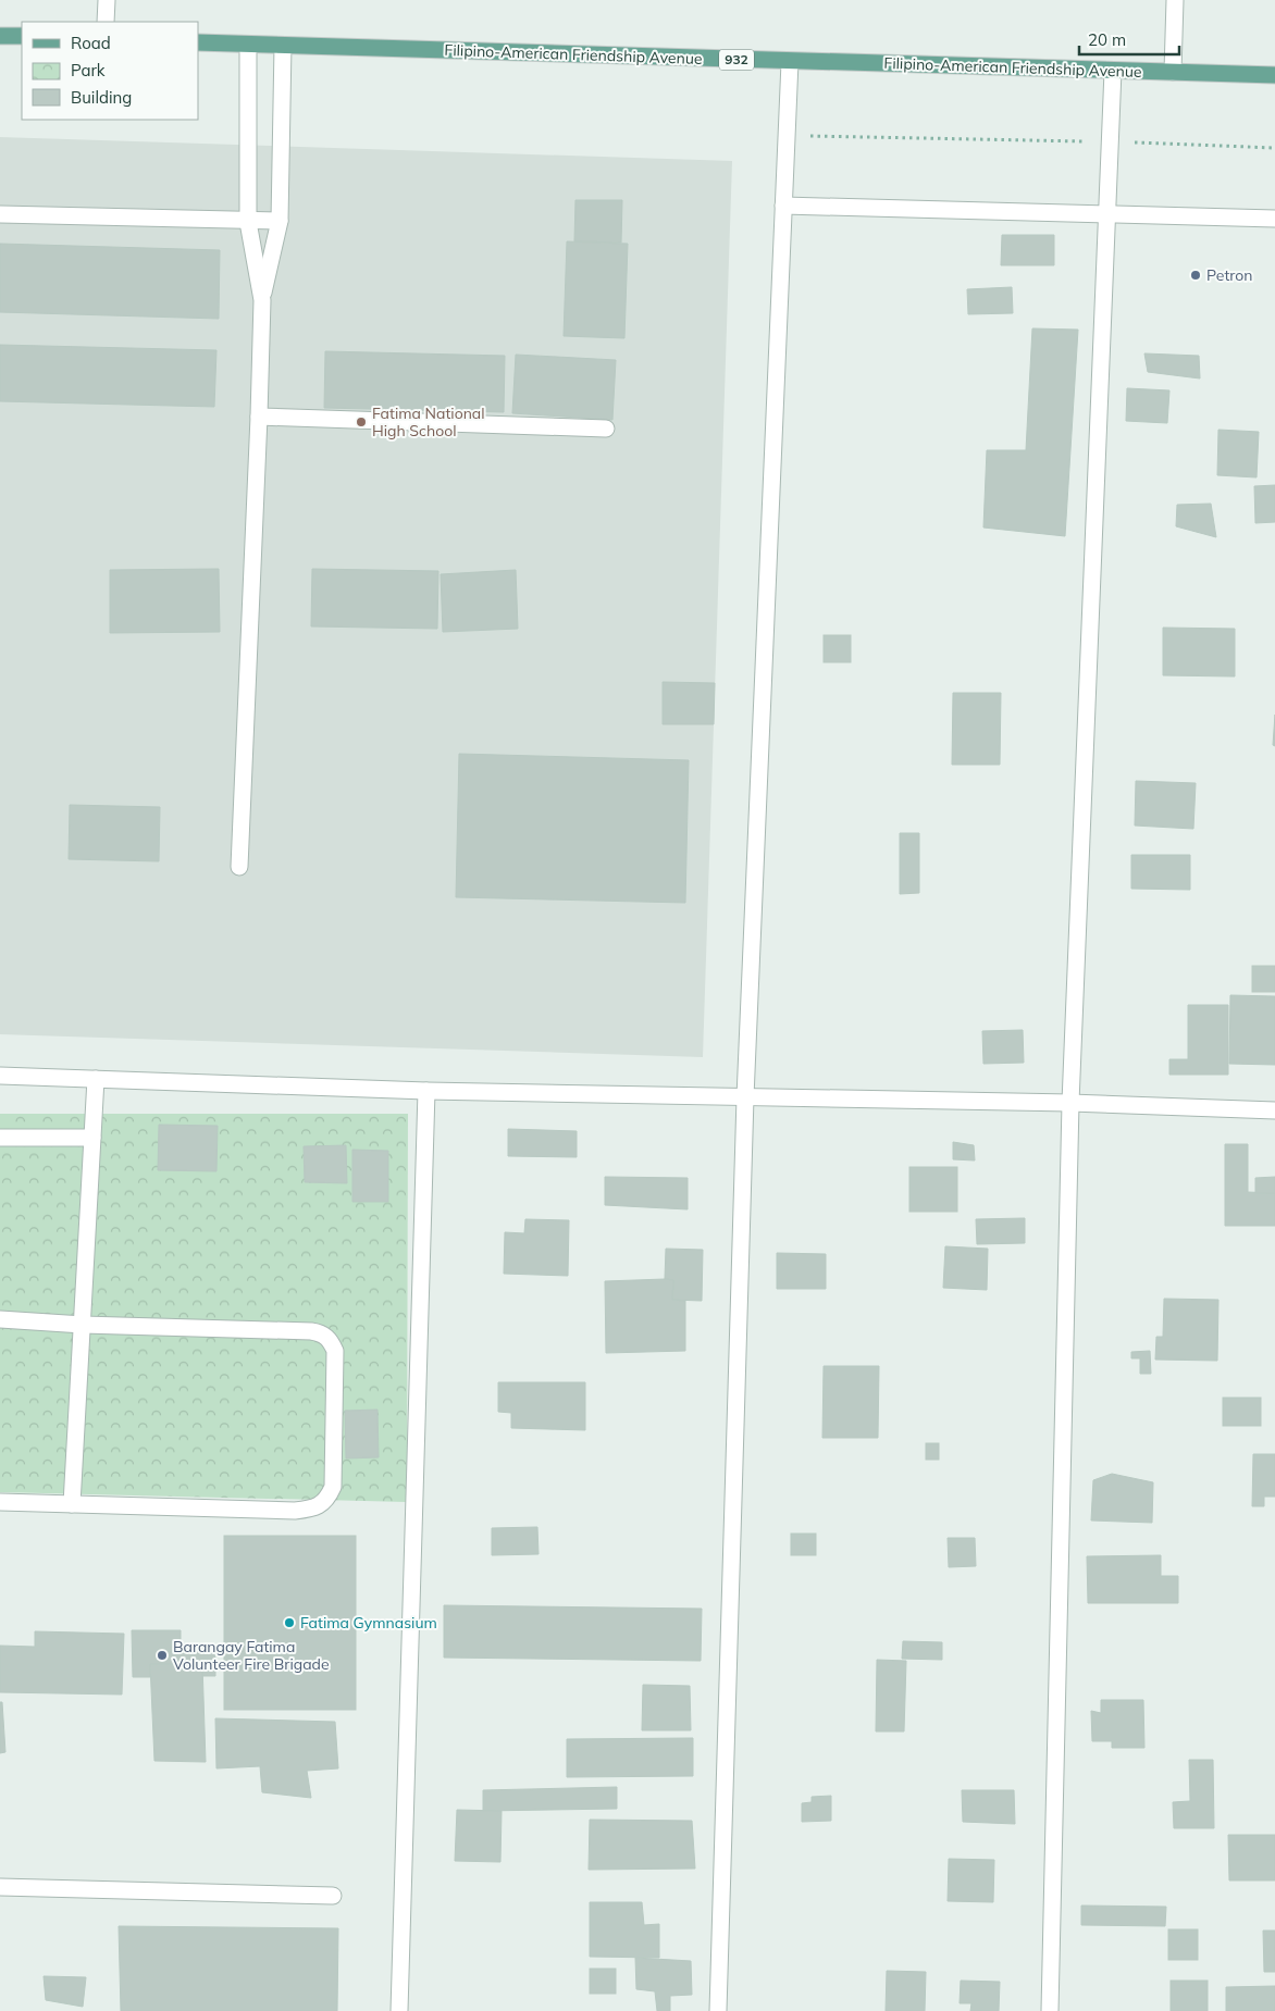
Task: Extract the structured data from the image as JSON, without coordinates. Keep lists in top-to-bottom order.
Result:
{
  "streets": {
    "main road": ["Filipino-American Friendship Avenue", "932"]
  },
  "places": [
    "Petron",
    "Fatima National High School",
    "Fatima Gymnasium",
    "Barangay Fatima Volunteer Fire Brigade"
  ],
  "legend": ["Road", "Park", "Building"],
  "scale_bar": "20 m"
}
